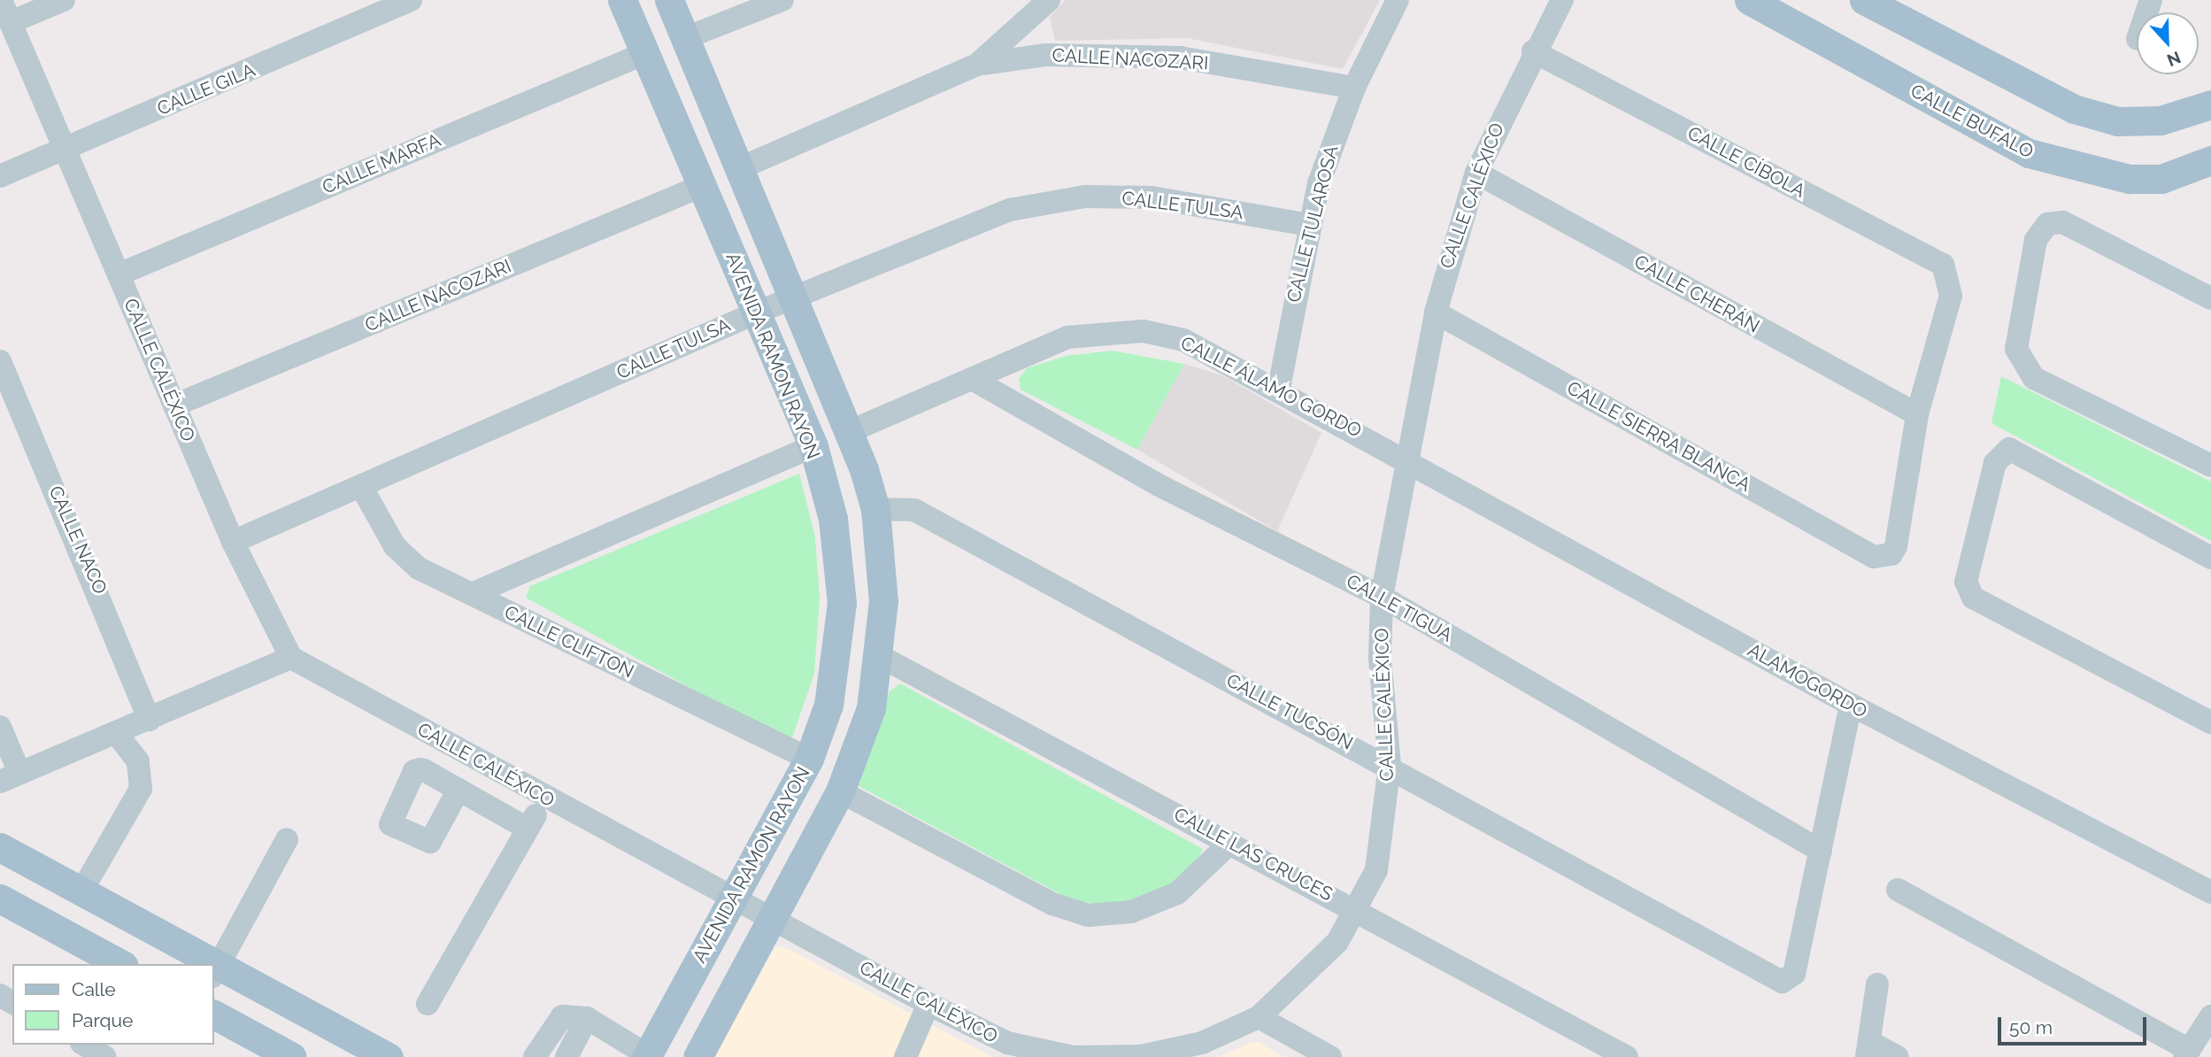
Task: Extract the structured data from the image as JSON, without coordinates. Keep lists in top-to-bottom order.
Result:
{
  "streets": {
    "main road": ["CALLE BUFALO", "AVENIDA RAMON RAYON"],
    "street": [
      "CALLE NACOZARI",
      "CALLE GILA",
      "CALLE CÍBOLA",
      "CALLE MARFA",
      "CALLE CALÉXICO",
      "CALLE TULSA",
      "CALLE TULAROSA",
      "CALLE CHERÁN",
      "CALLE ÁLAMO GORDO",
      "CALLE SIERRA BLANCA",
      "CALLE NACO",
      "CALLE TIGUA",
      "CALLE CLIFTON",
      "ALAMOGORDO",
      "CALLE TUCSÓN",
      "CALLE LAS CRUCES"
    ]
  },
  "crossings": [
    ["CALLE NACOZARI", "CALLE CALÉXICO"],
    ["CALLE NACOZARI", "CALLE TULAROSA"],
    ["CALLE NACOZARI", "AVENIDA RAMON RAYON"],
    ["CALLE GILA", "CALLE CALÉXICO"],
    ["CALLE CÍBOLA", "CALLE CALÉXICO"],
    ["CALLE CÍBOLA", "CALLE CHERÁN"],
    ["CALLE CÍBOLA", "CALLE SIERRA BLANCA"],
    ["CALLE MARFA", "CALLE CALÉXICO"],
    ["CALLE MARFA", "AVENIDA RAMON RAYON"],
    ["CALLE CALÉXICO", "CALLE TULSA"],
    ["CALLE CALÉXICO", "CALLE CHERÁN"],
    ["CALLE CALÉXICO", "AVENIDA RAMON RAYON"],
    ["CALLE CALÉXICO", "CALLE ÁLAMO GORDO"],
    ["CALLE CALÉXICO", "CALLE SIERRA BLANCA"],
    ["CALLE CALÉXICO", "CALLE TIGUA"],
    ["CALLE CALÉXICO", "ALAMOGORDO"],
    ["CALLE CALÉXICO", "CALLE TUCSÓN"],
    ["CALLE CALÉXICO", "CALLE LAS CRUCES"],
    ["CALLE TULSA", "CALLE TULAROSA"],
    ["CALLE TULSA", "AVENIDA RAMON RAYON"],
    ["CALLE TULSA", "CALLE CLIFTON"],
    ["CALLE TULAROSA", "CALLE ÁLAMO GORDO"],
    ["CALLE CHERÁN", "CALLE SIERRA BLANCA"],
    ["AVENIDA RAMON RAYON", "CALLE CLIFTON"],
    ["CALLE ÁLAMO GORDO", "CALLE TIGUA"],
    ["CALLE ÁLAMO GORDO", "ALAMOGORDO"],
    ["CALLE TIGUA", "CALLE TUCSÓN"]
  ],
  "legend": ["Calle", "Parque"],
  "scale_bar": "50 m",
  "north": "bottom"
}
